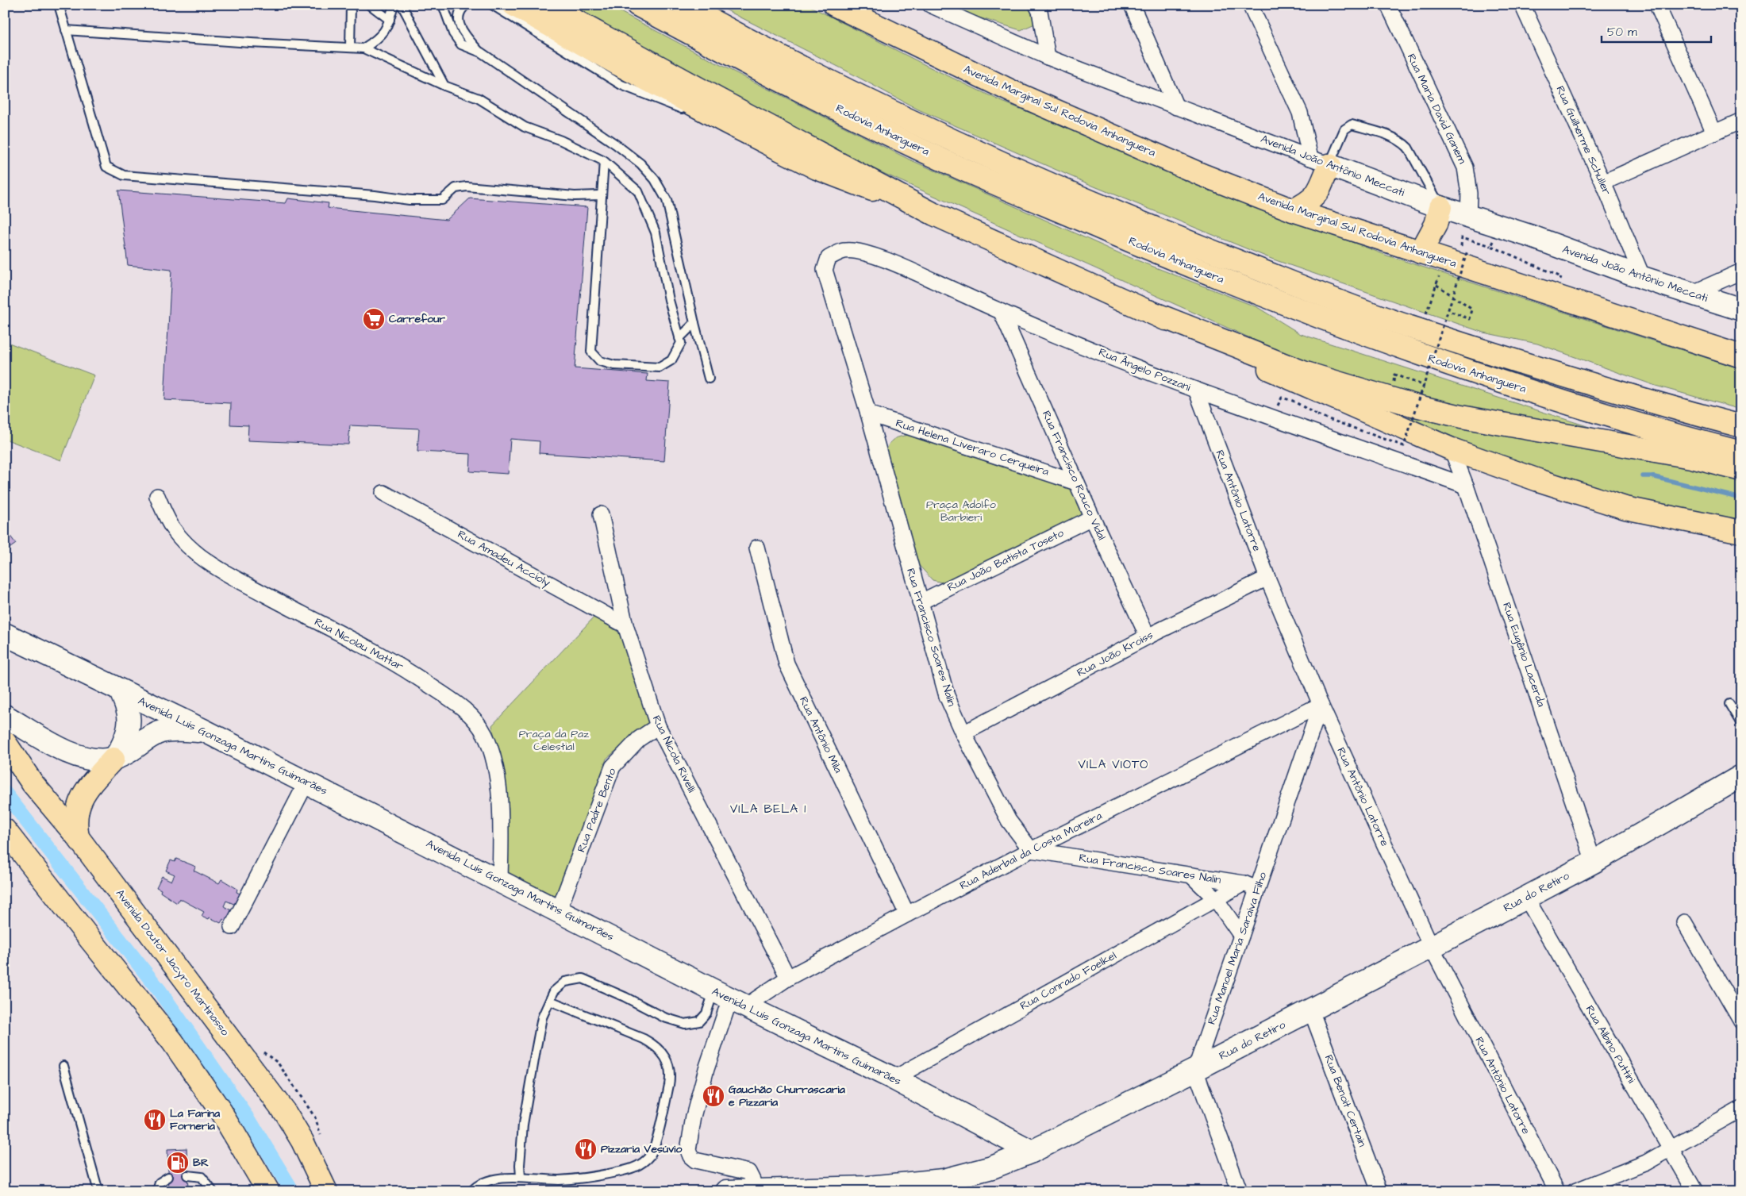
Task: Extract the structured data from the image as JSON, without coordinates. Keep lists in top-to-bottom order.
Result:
{
  "streets": {
    "main road": [
      "Avenida Marginal Sul Rodovia Anhanguera",
      "Rodovia Anhanguera",
      "Avenida João Antônio Meccati",
      "Avenida Luís Gonzaga Martins Guimarães",
      "Rua do Retiro",
      "Avenida Doutor Jacyro Martinasso"
    ],
    "street": [
      "Rua Maria David Ganem",
      "Rua Guilherme Schuller",
      "Rua Ângelo Pozzani",
      "Rua Helena Liveraro Cerqueira",
      "Rua Francisco Rouco Vidal",
      "Rua Antônio Latorre",
      "Rua Amadeu Accioly",
      "Rua João Batista Toseto",
      "Rua Francisco Soares Nalin",
      "Rua Nicolau Mattar",
      "Rua João Kroiss",
      "Rua Eugênio Lacerda",
      "Rua Antônio Mila",
      "Rua Nicola Rivelli",
      "Rua Padre Bento",
      "Rua Aderbal da Costa Moreira",
      "Rua Manoel Maria Saraiva Filho",
      "Rua Conrado Foelkel",
      "Rua Albino Puttini",
      "Rua Benoit Certain"
    ]
  },
  "crossings": [
    ["Rua Maria David Ganem", "Avenida João Antônio Meccati"],
    ["Rua Guilherme Schuller", "Avenida João Antônio Meccati"],
    ["Rua Ângelo Pozzani", "Rua Francisco Rouco Vidal"],
    ["Rua Ângelo Pozzani", "Rua Antônio Latorre"],
    ["Rua Ângelo Pozzani", "Rua Francisco Soares Nalin"],
    ["Rua Ângelo Pozzani", "Rua Eugênio Lacerda"],
    ["Rua Helena Liveraro Cerqueira", "Rua Francisco Rouco Vidal"],
    ["Rua Helena Liveraro Cerqueira", "Rua Francisco Soares Nalin"],
    ["Rua Francisco Rouco Vidal", "Rua João Batista Toseto"],
    ["Rua Francisco Rouco Vidal", "Rua João Kroiss"],
    ["Rua Antônio Latorre", "Rua João Kroiss"],
    ["Rua Antônio Latorre", "Rua Aderbal da Costa Moreira"],
    ["Rua Antônio Latorre", "Rua do Retiro"],
    ["Rua Antônio Latorre", "Rua Manoel Maria Saraiva Filho"],
    ["Rua Amadeu Accioly", "Rua Nicola Rivelli"],
    ["Rua João Batista Toseto", "Rua Francisco Soares Nalin"],
    ["Rua Francisco Soares Nalin", "Rua João Kroiss"],
    ["Rua Francisco Soares Nalin", "Rua Aderbal da Costa Moreira"],
    ["Rua Francisco Soares Nalin", "Rua Manoel Maria Saraiva Filho"],
    ["Rua Francisco Soares Nalin", "Rua Conrado Foelkel"],
    ["Rua Nicolau Mattar", "Avenida Luís Gonzaga Martins Guimarães"],
    ["Rua Eugênio Lacerda", "Rua do Retiro"],
    ["Rua Antônio Mila", "Rua Aderbal da Costa Moreira"],
    ["Avenida Luís Gonzaga Martins Guimarães", "Rua Padre Bento"],
    ["Avenida Luís Gonzaga Martins Guimarães", "Rua Aderbal da Costa Moreira"],
    ["Avenida Luís Gonzaga Martins Guimarães", "Rua do Retiro"],
    ["Avenida Luís Gonzaga Martins Guimarães", "Rua Conrado Foelkel"],
    ["Rua Nicola Rivelli", "Rua Padre Bento"],
    ["Rua Nicola Rivelli", "Rua Aderbal da Costa Moreira"],
    ["Rua Aderbal da Costa Moreira", "Rua Manoel Maria Saraiva Filho"],
    ["Rua do Retiro", "Rua Manoel Maria Saraiva Filho"],
    ["Rua do Retiro", "Rua Albino Puttini"],
    ["Rua do Retiro", "Rua Benoit Certain"]
  ],
  "districts": ["VILA VIOTO", "VILA BELA 1"],
  "parks": ["Praça Adolfo Barbieri", "Praça da Paz Celestial"],
  "places": {
    "supermarket": ["Carrefour"],
    "restaurant": ["Gauchão Churrascaria e Pizzaria", "La Farina Forneria", "Pizzaria Vesúvio"],
    "fuel station": ["BR"]
  },
  "scale_bar": "50 m"
}
